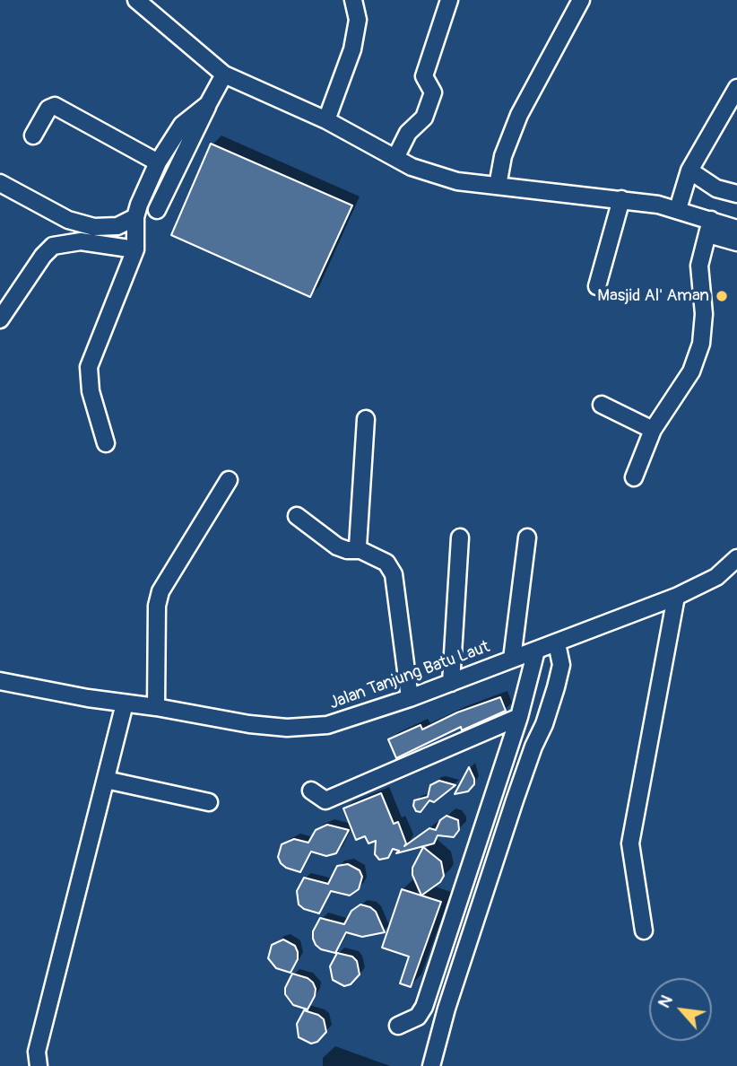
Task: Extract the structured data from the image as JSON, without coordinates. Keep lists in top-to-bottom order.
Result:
{
  "streets": {
    "street": ["Jalan Tanjung Batu Laut"]
  },
  "places": ["Masjid Al' Aman"],
  "north": "top left"
}
